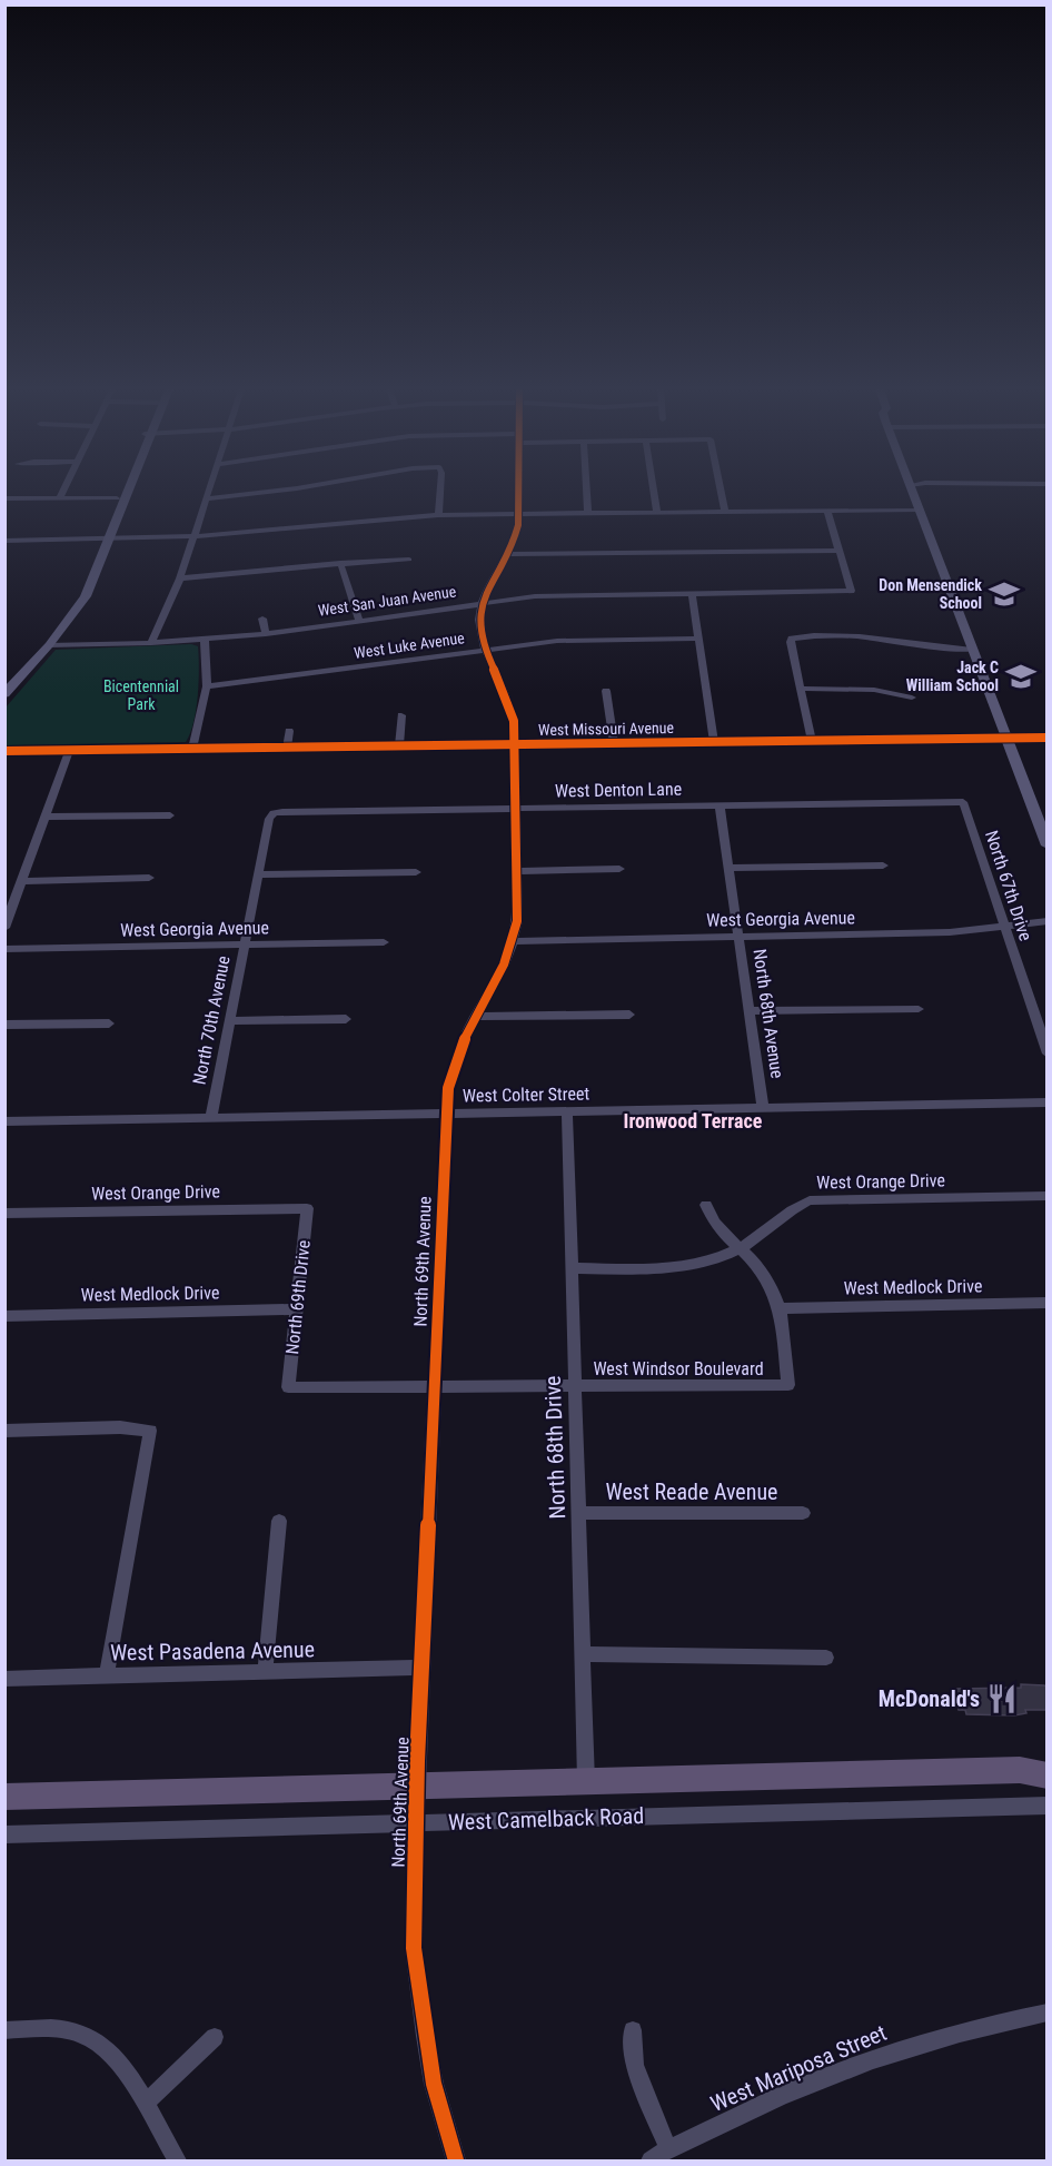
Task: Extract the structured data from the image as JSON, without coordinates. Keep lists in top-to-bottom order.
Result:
{
  "streets": {
    "main road": ["West Camelback Road"],
    "street": [
      "West San Juan Avenue",
      "West Luke Avenue",
      "West Missouri Avenue",
      "West Denton Lane",
      "North 67th Drive",
      "West Georgia Avenue",
      "North 68th Avenue",
      "North 70th Avenue",
      "West Colter Street",
      "West Orange Drive",
      "North 69th Avenue",
      "West Medlock Drive",
      "North 69th Drive",
      "West Windsor Boulevard",
      "North 68th Drive",
      "West Reade Avenue",
      "West Pasadena Avenue",
      "West Mariposa Street"
    ]
  },
  "crossings": [
    ["West San Juan Avenue", "North 69th Avenue"],
    ["West Luke Avenue", "North 69th Avenue"],
    ["West Missouri Avenue", "North 69th Avenue"],
    ["West Denton Lane", "North 67th Drive"],
    ["West Denton Lane", "North 68th Avenue"],
    ["West Denton Lane", "North 70th Avenue"],
    ["West Denton Lane", "North 69th Avenue"],
    ["North 67th Drive", "West Georgia Avenue"],
    ["West Georgia Avenue", "North 68th Avenue"],
    ["West Georgia Avenue", "North 70th Avenue"],
    ["West Georgia Avenue", "North 69th Avenue"],
    ["North 68th Avenue", "West Colter Street"],
    ["North 70th Avenue", "West Colter Street"],
    ["West Colter Street", "North 69th Avenue"],
    ["West Colter Street", "North 68th Drive"],
    ["West Orange Drive", "North 69th Drive"],
    ["West Orange Drive", "North 68th Drive"],
    ["North 69th Avenue", "West Windsor Boulevard"],
    ["North 69th Avenue", "West Pasadena Avenue"],
    ["North 69th Avenue", "West Camelback Road"],
    ["West Medlock Drive", "North 69th Drive"],
    ["West Medlock Drive", "West Windsor Boulevard"],
    ["North 69th Drive", "West Windsor Boulevard"],
    ["West Windsor Boulevard", "North 68th Drive"],
    ["North 68th Drive", "West Reade Avenue"],
    ["North 68th Drive", "West Camelback Road"]
  ],
  "districts": ["Ironwood Terrace"],
  "parks": ["Bicentennial Park"],
  "places": {
    "school or university": ["Don Mensendick School", "Jack C William School"],
    "restaurant": ["McDonald's"]
  }
}
